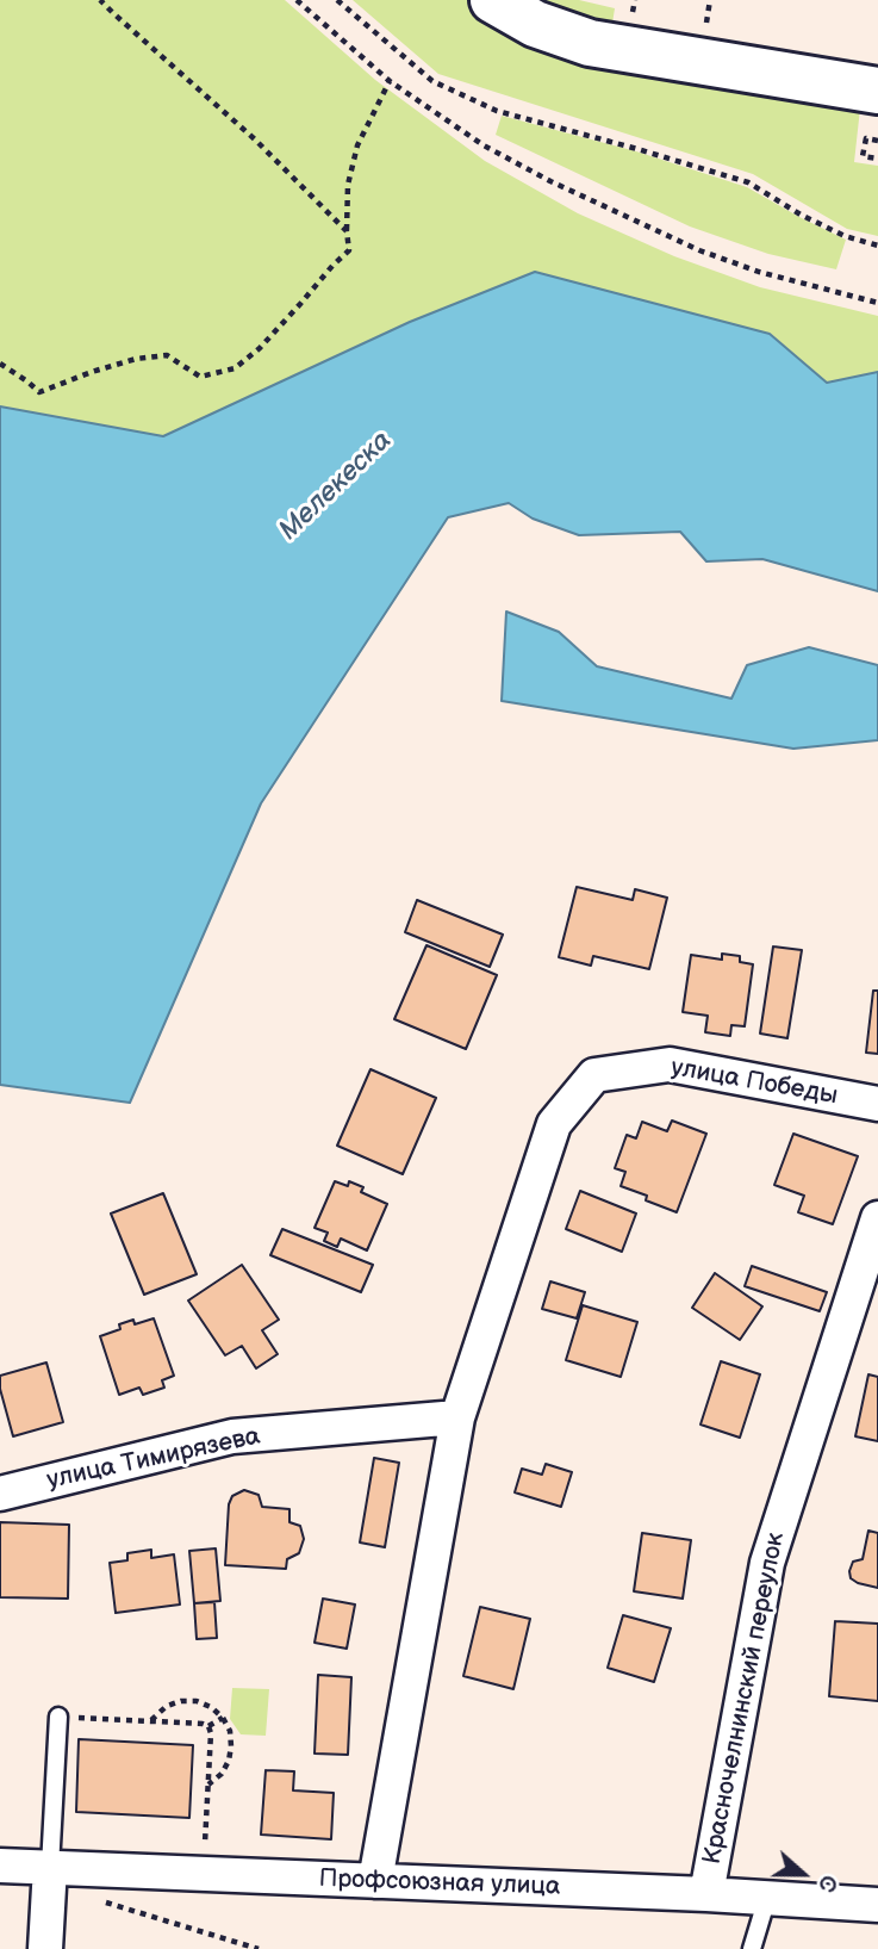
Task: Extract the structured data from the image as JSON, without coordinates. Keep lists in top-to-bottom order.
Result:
{
  "streets": {
    "street": [
      "улица Победы",
      "улица Тимирязева",
      "Красночелнинский переулок",
      "Профсоюзная улица"
    ]
  },
  "crossings": [
    ["улица Победы", "улица Тимирязева"],
    ["Красночелнинский переулок", "Профсоюзная улица"]
  ],
  "water": ["Мелекеска"],
  "north": "right"
}
